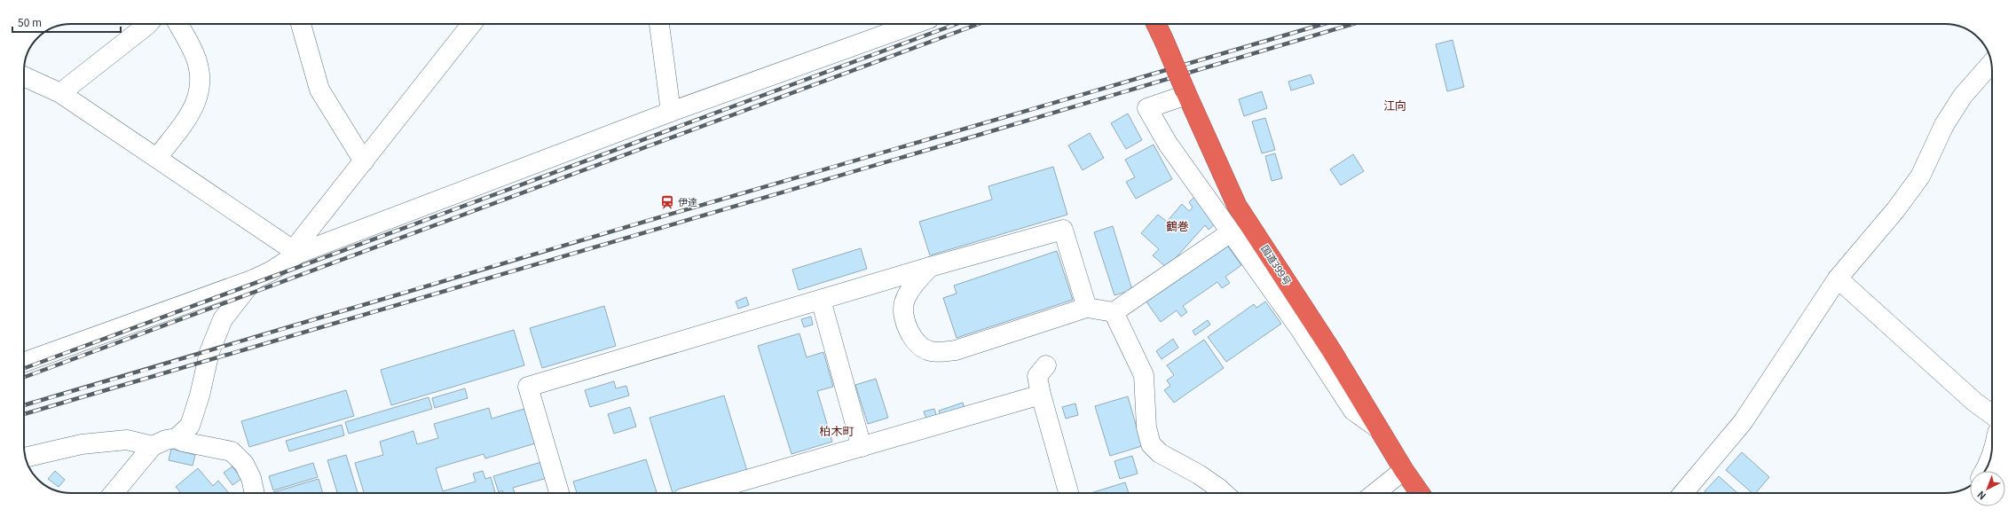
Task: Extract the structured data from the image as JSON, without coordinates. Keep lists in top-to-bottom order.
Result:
{
  "streets": {
    "highway": ["国道399号"]
  },
  "districts": ["江向", "鶴巻", "柏木町"],
  "places": {
    "station": ["伊達"]
  },
  "scale_bar": "50 m",
  "north": "bottom left"
}
